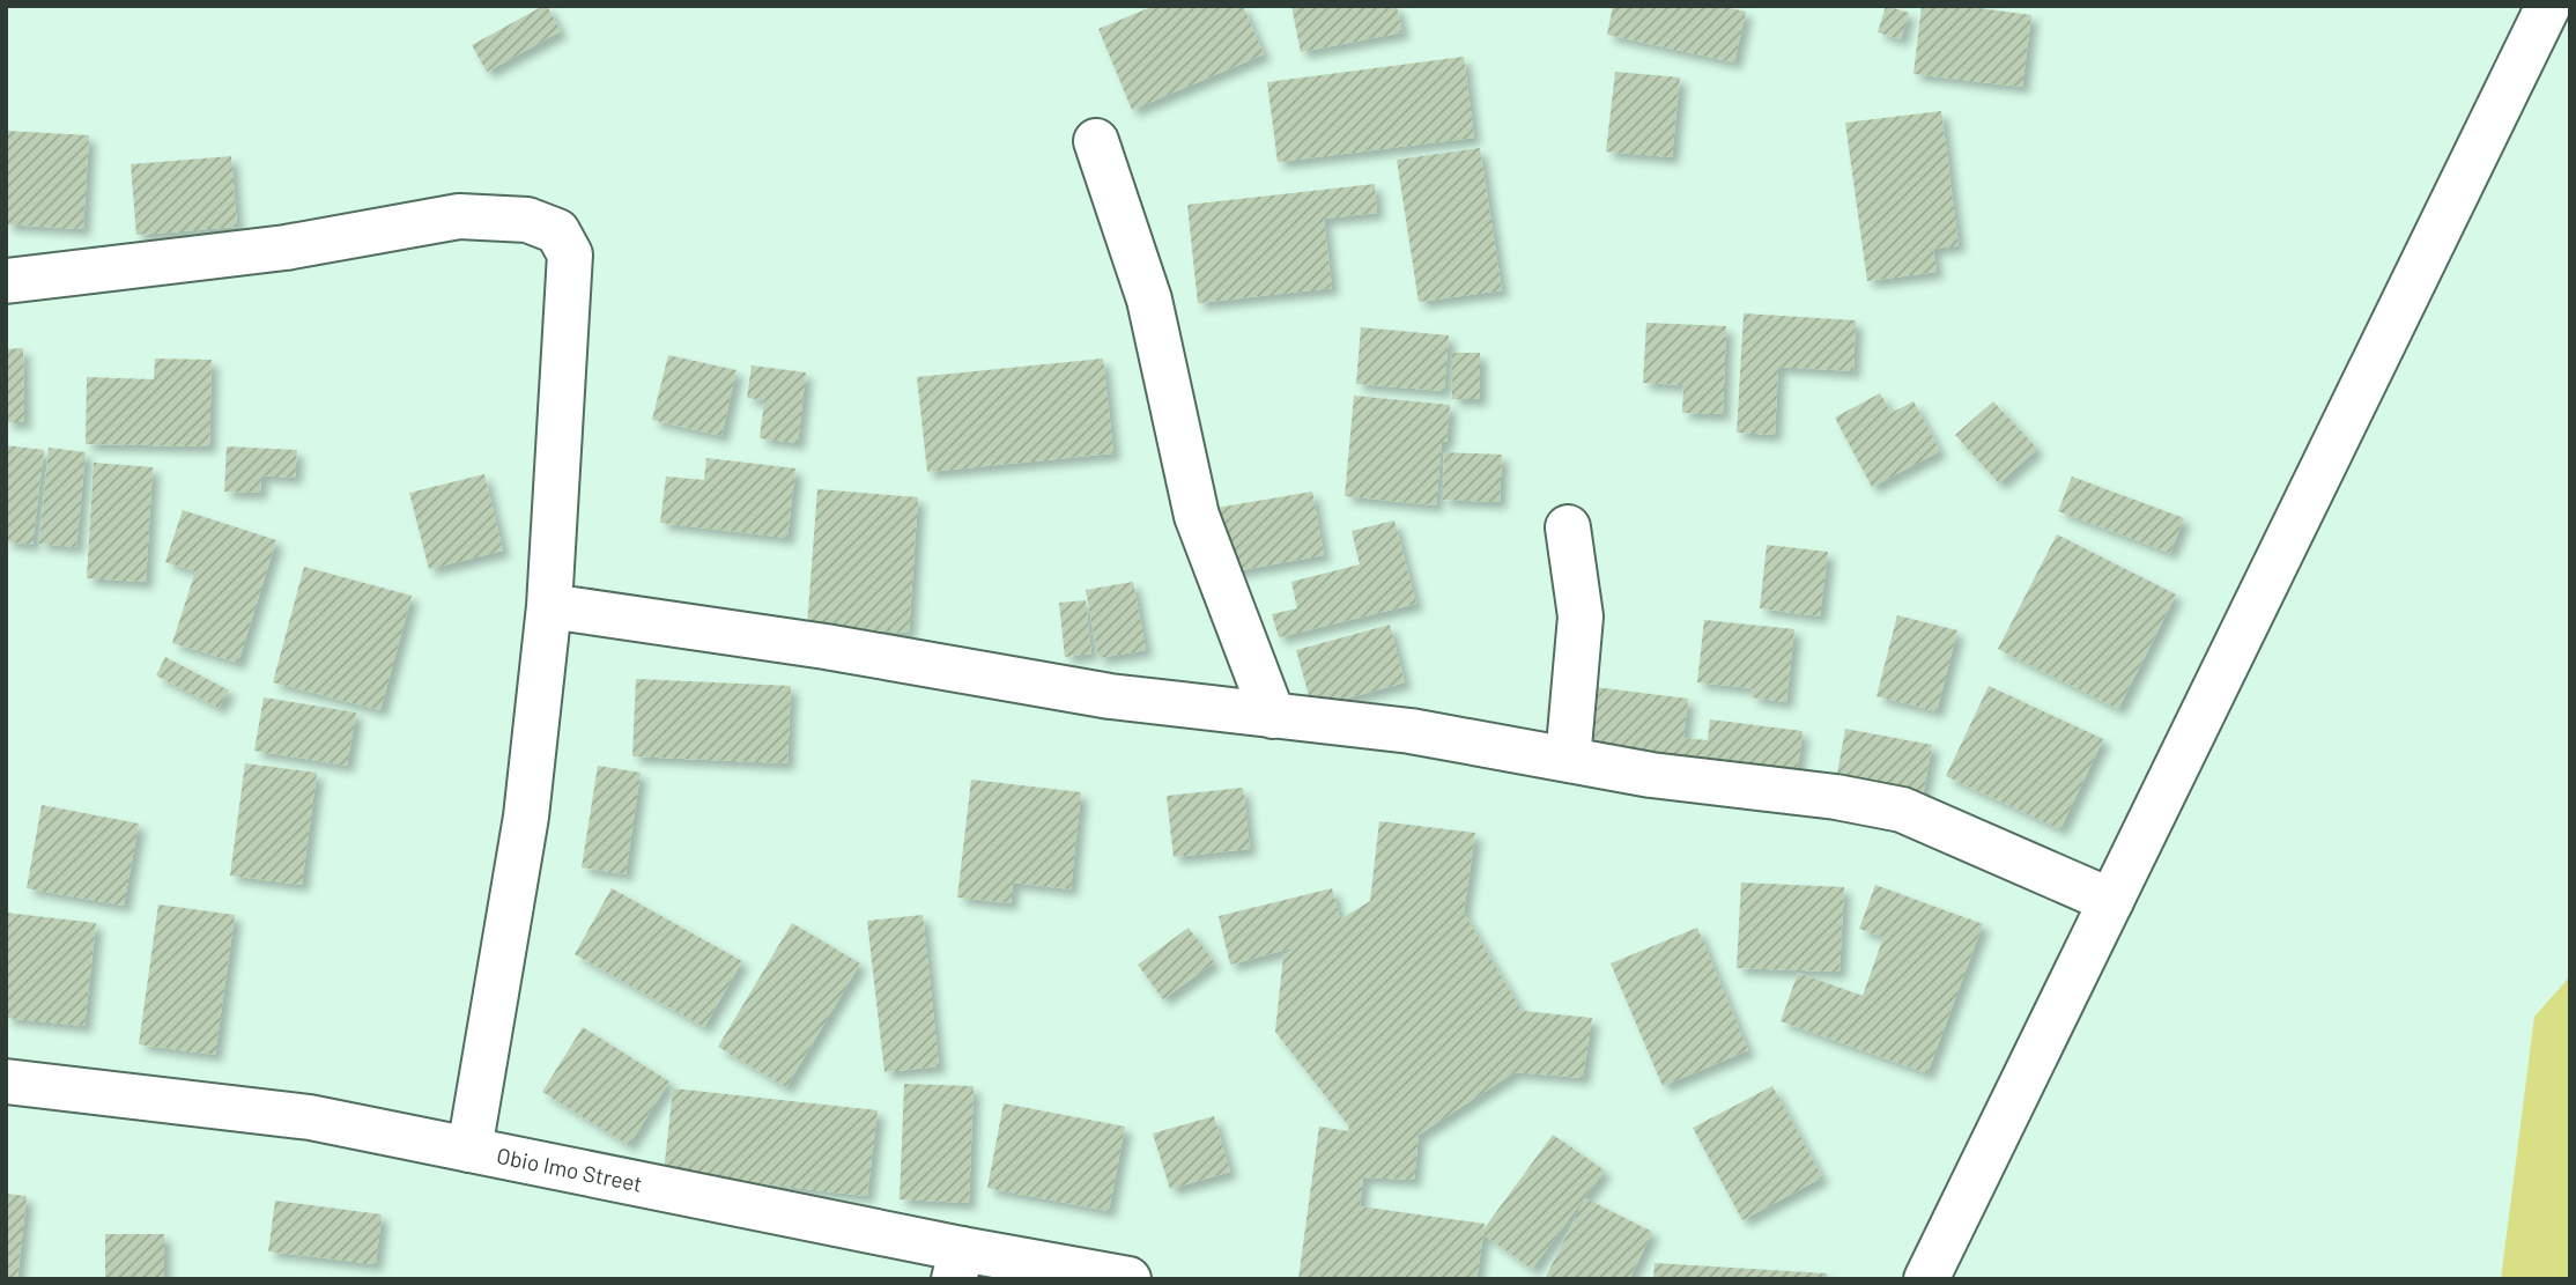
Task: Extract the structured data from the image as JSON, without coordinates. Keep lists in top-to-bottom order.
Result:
{
  "streets": {
    "street": ["Obio Imo Street"]
  }
}
